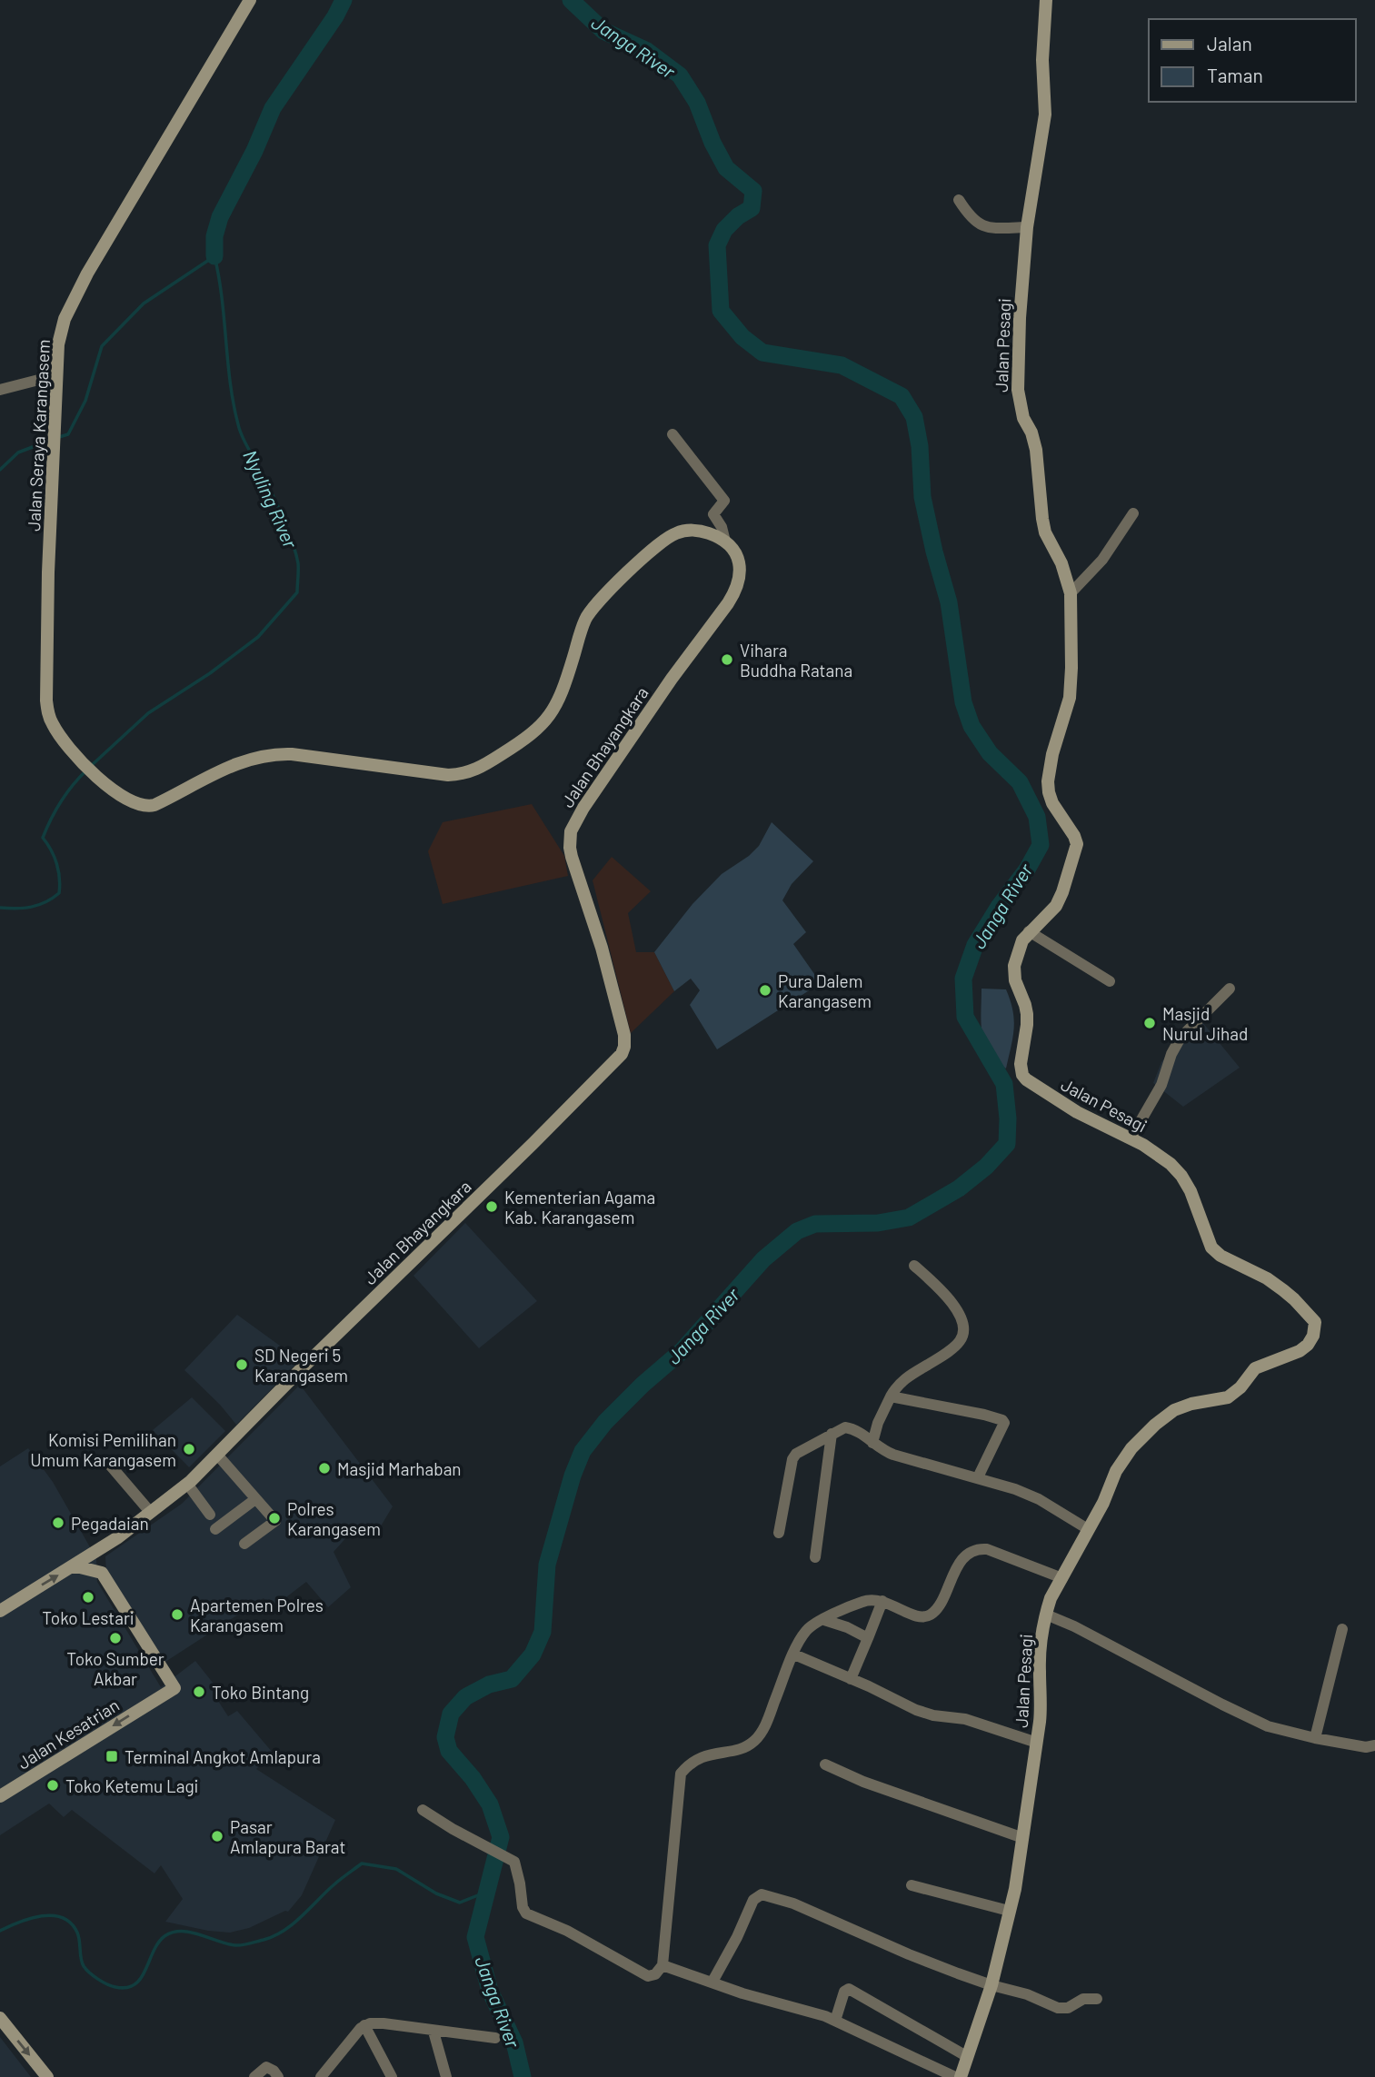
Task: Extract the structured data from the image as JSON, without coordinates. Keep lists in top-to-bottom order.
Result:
{
  "streets": {
    "street": [
      "Jalan Pesagi",
      "Jalan Seraya Karangasem",
      "Jalan Bhayangkara",
      "Jalan Kesatrian"
    ]
  },
  "crossings": [
    ["Jalan Seraya Karangasem", "Jalan Bhayangkara"]
  ],
  "water": ["Janga River", "Nyuling River"],
  "places": {
    "other": [
      "Vihara Buddha Ratana",
      "Pura Dalem Karangasem",
      "Masjid Nurul Jihad",
      "Kementerian Agama Kab. Karangasem",
      "SD Negeri 5 Karangasem",
      "Komisi Pemilihan Umum Karangasem",
      "Masjid Marhaban",
      "Polres Karangasem",
      "Pegadaian",
      "Toko Lestari",
      "Apartemen Polres Karangasem",
      "Toko Sumber Akbar",
      "Toko Bintang",
      "Toko Ketemu Lagi",
      "Pasar Amlapura Barat"
    ],
    "transit": ["Terminal Angkot Amlapura"]
  },
  "legend": ["Jalan", "Taman"]
}
